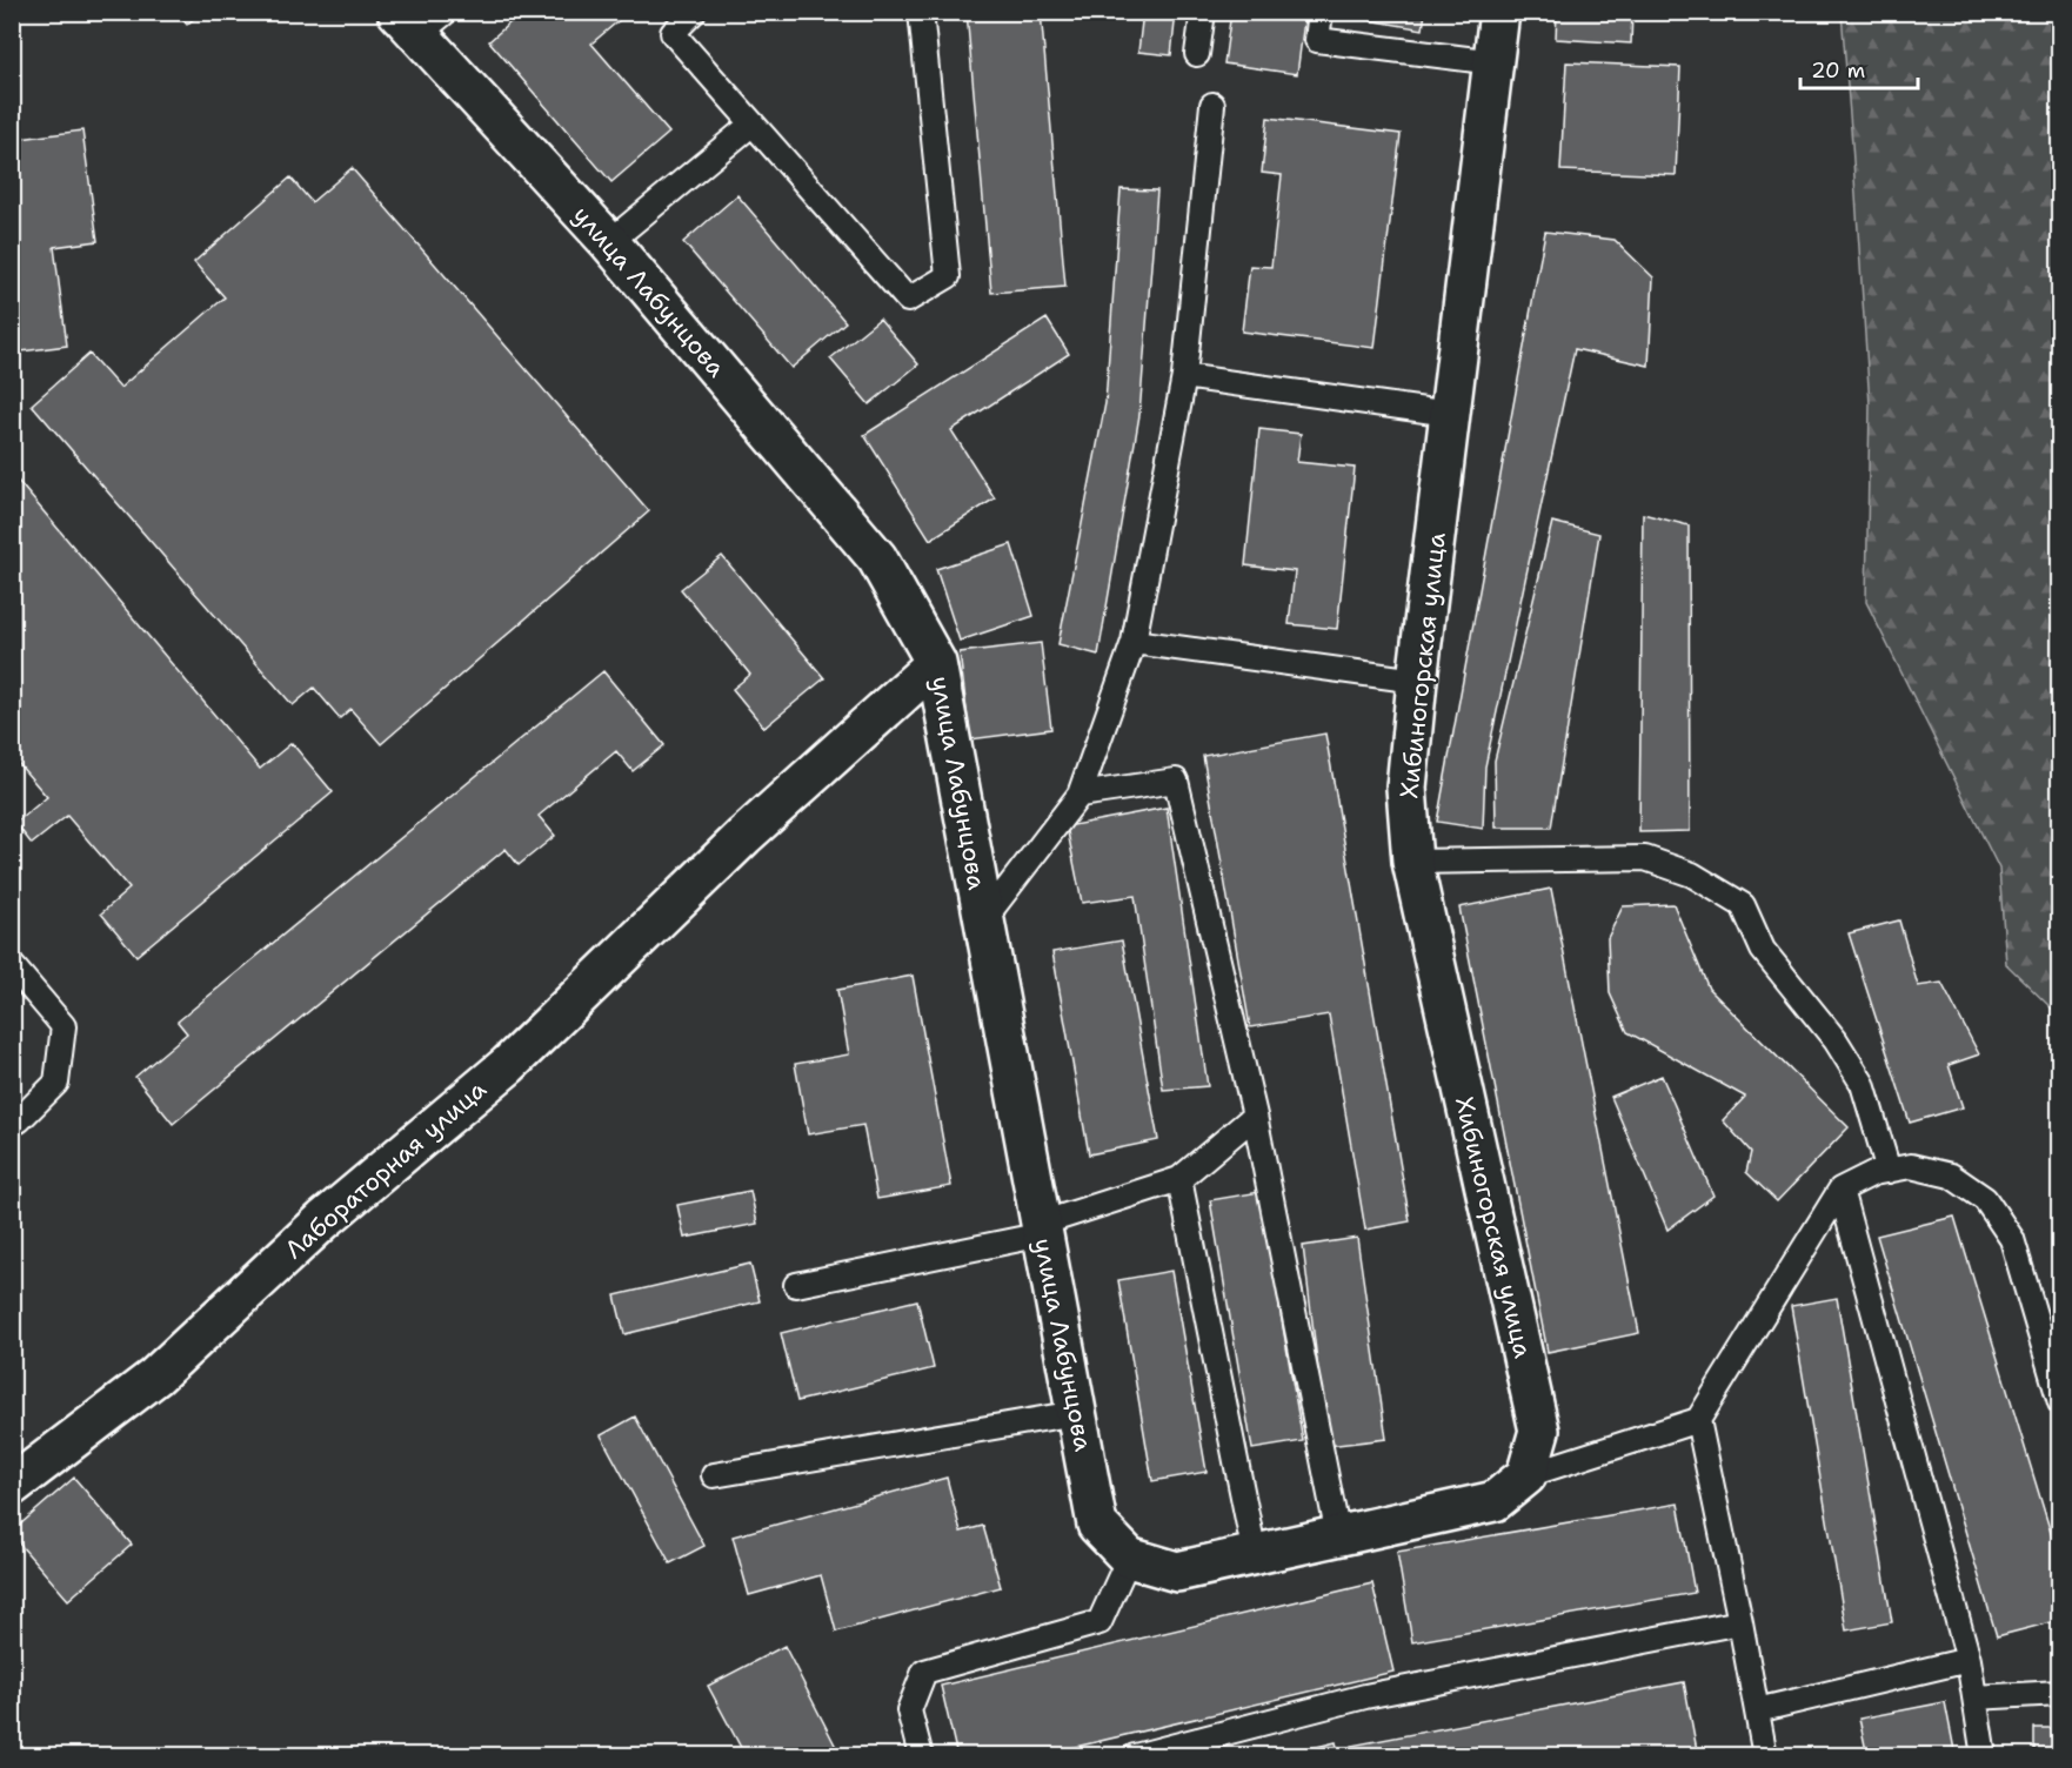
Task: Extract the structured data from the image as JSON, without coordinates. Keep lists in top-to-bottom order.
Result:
{
  "streets": {
    "street": ["улица Лабунцова", "Хибиногорская улица", "Лабораторная улица"]
  },
  "crossings": [
    ["улица Лабунцова", "Лабораторная улица"]
  ],
  "scale_bar": "20 m"
}
